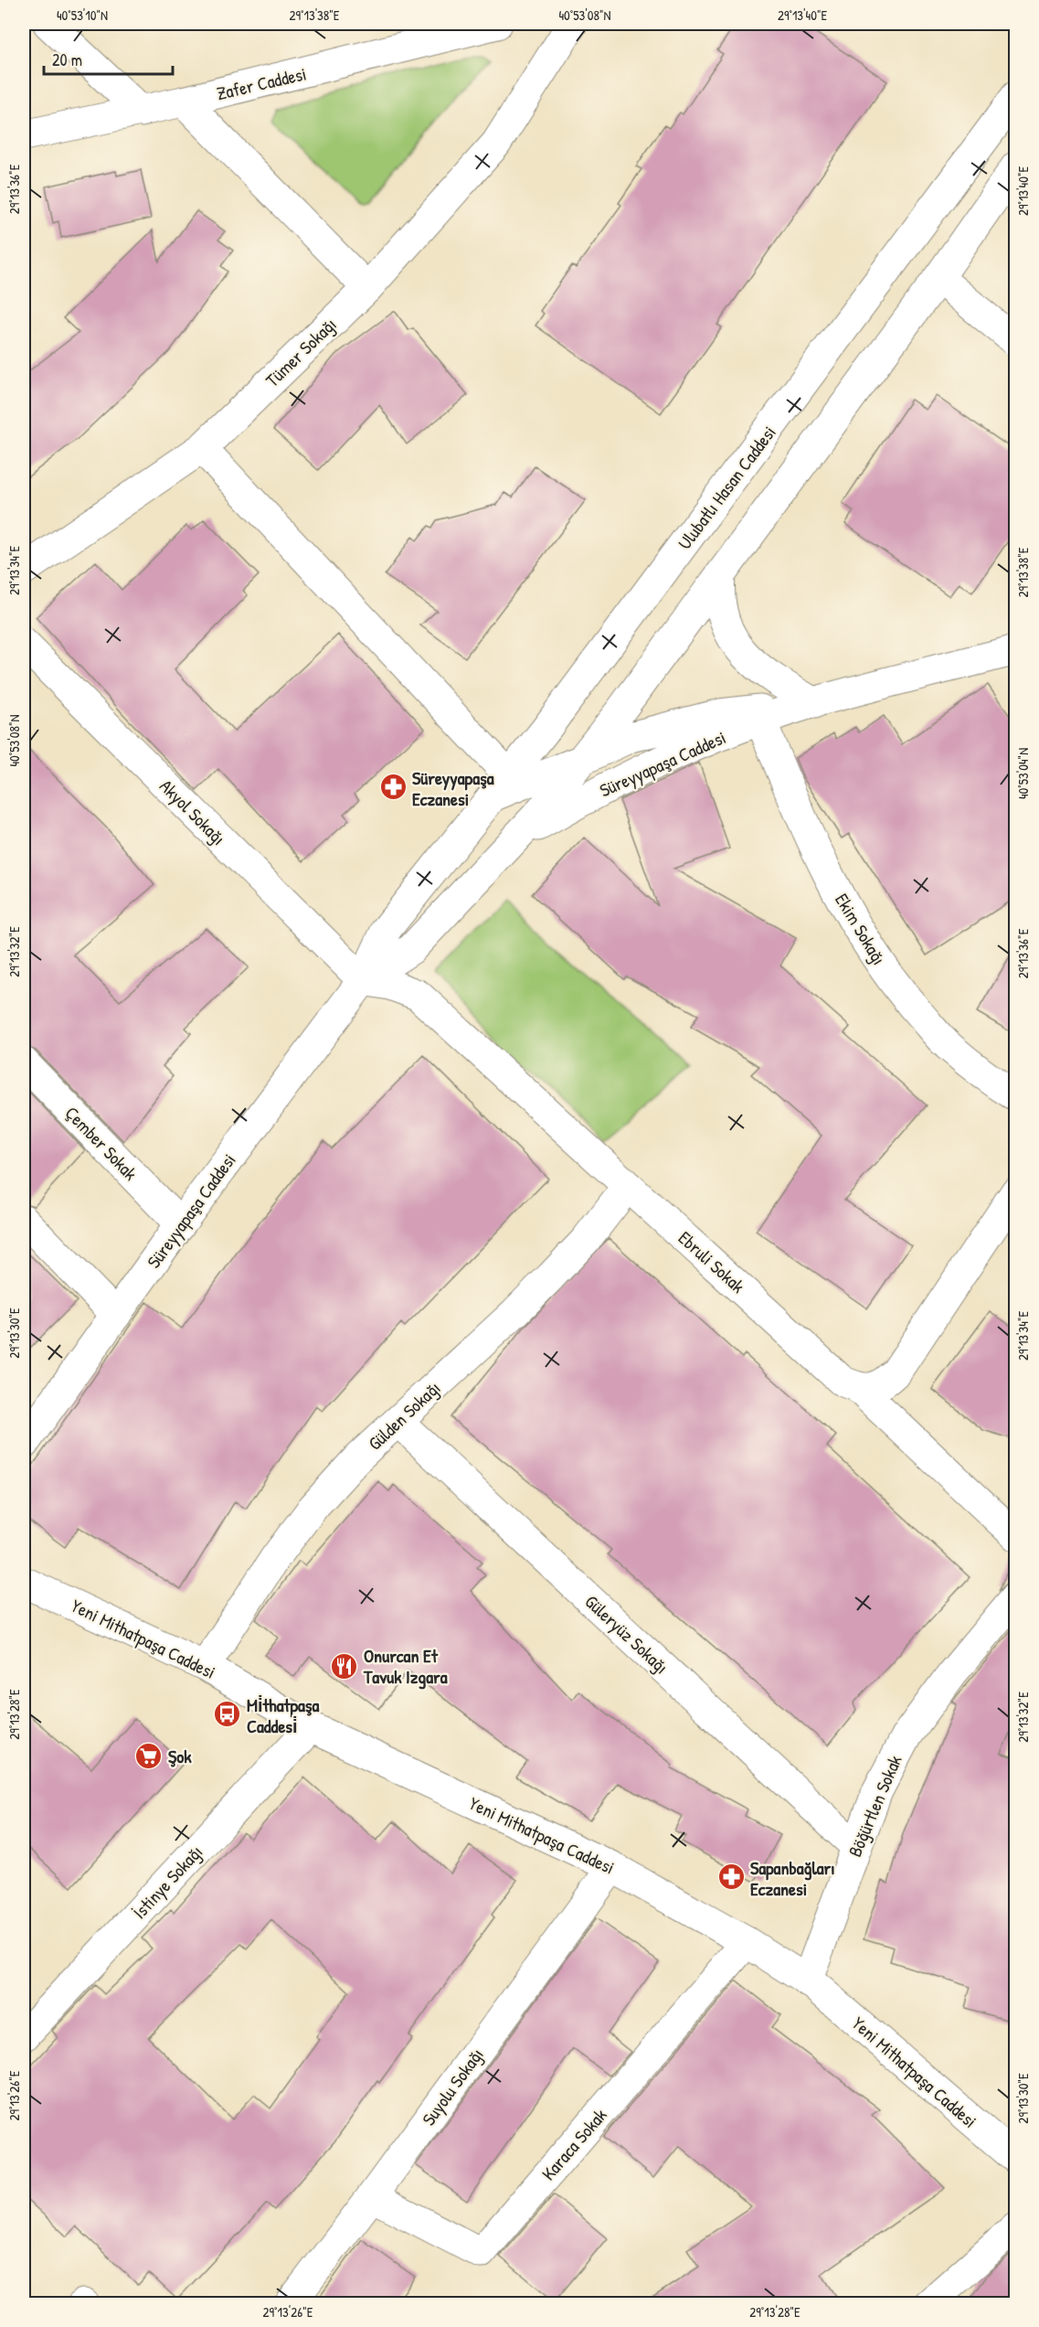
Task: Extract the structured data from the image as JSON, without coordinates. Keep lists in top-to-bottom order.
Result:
{
  "streets": {
    "street": [
      "Zafer Caddesi",
      "Tümer Sokağı",
      "Ulubatlı Hasan Caddesi",
      "Süreyyapaşa Caddesi",
      "Akyol Sokağı",
      "Ekim Sokağı",
      "Çember Sokak",
      "Ebruli Sokak",
      "Gülden Sokağı",
      "Güleryüz Sokağı",
      "Yeni Mithatpaşa Caddesi",
      "Böğürtlen Sokak",
      "İstinye Sokağı",
      "Suyolu Sokağı",
      "Karaca Sokak"
    ]
  },
  "crossings": [
    ["Ulubatlı Hasan Caddesi", "Süreyyapaşa Caddesi"],
    ["Süreyyapaşa Caddesi", "Akyol Sokağı"],
    ["Süreyyapaşa Caddesi", "Ekim Sokağı"],
    ["Süreyyapaşa Caddesi", "Çember Sokak"],
    ["Süreyyapaşa Caddesi", "Ebruli Sokak"],
    ["Akyol Sokağı", "Ebruli Sokak"],
    ["Ebruli Sokak", "Gülden Sokağı"],
    ["Gülden Sokağı", "Güleryüz Sokağı"],
    ["Gülden Sokağı", "Yeni Mithatpaşa Caddesi"],
    ["Güleryüz Sokağı", "Böğürtlen Sokak"],
    ["Yeni Mithatpaşa Caddesi", "Böğürtlen Sokak"],
    ["Yeni Mithatpaşa Caddesi", "İstinye Sokağı"],
    ["Yeni Mithatpaşa Caddesi", "Suyolu Sokağı"],
    ["Yeni Mithatpaşa Caddesi", "Karaca Sokak"],
    ["Suyolu Sokağı", "Karaca Sokak"]
  ],
  "places": {
    "pharmacy": ["Süreyyapaşa Eczanesi", "Sapanbağları Eczanesi"],
    "restaurant": ["Onurcan Et Tavuk Izgara"],
    "bus stop": ["Mi̇thatpaşa Caddesi̇"],
    "supermarket": ["Şok"]
  },
  "scale_bar": "20 m",
  "coordinates": [
    "40°53'10\"N",
    "29°13'38\"E",
    "40°53'08\"N",
    "29°13'40\"E",
    "29°13'36\"E",
    "29°13'34\"E",
    "40°53'04\"N",
    "29°13'32\"E",
    "29°13'30\"E",
    "29°13'28\"E",
    "29°13'26\"E"
  ]
}
